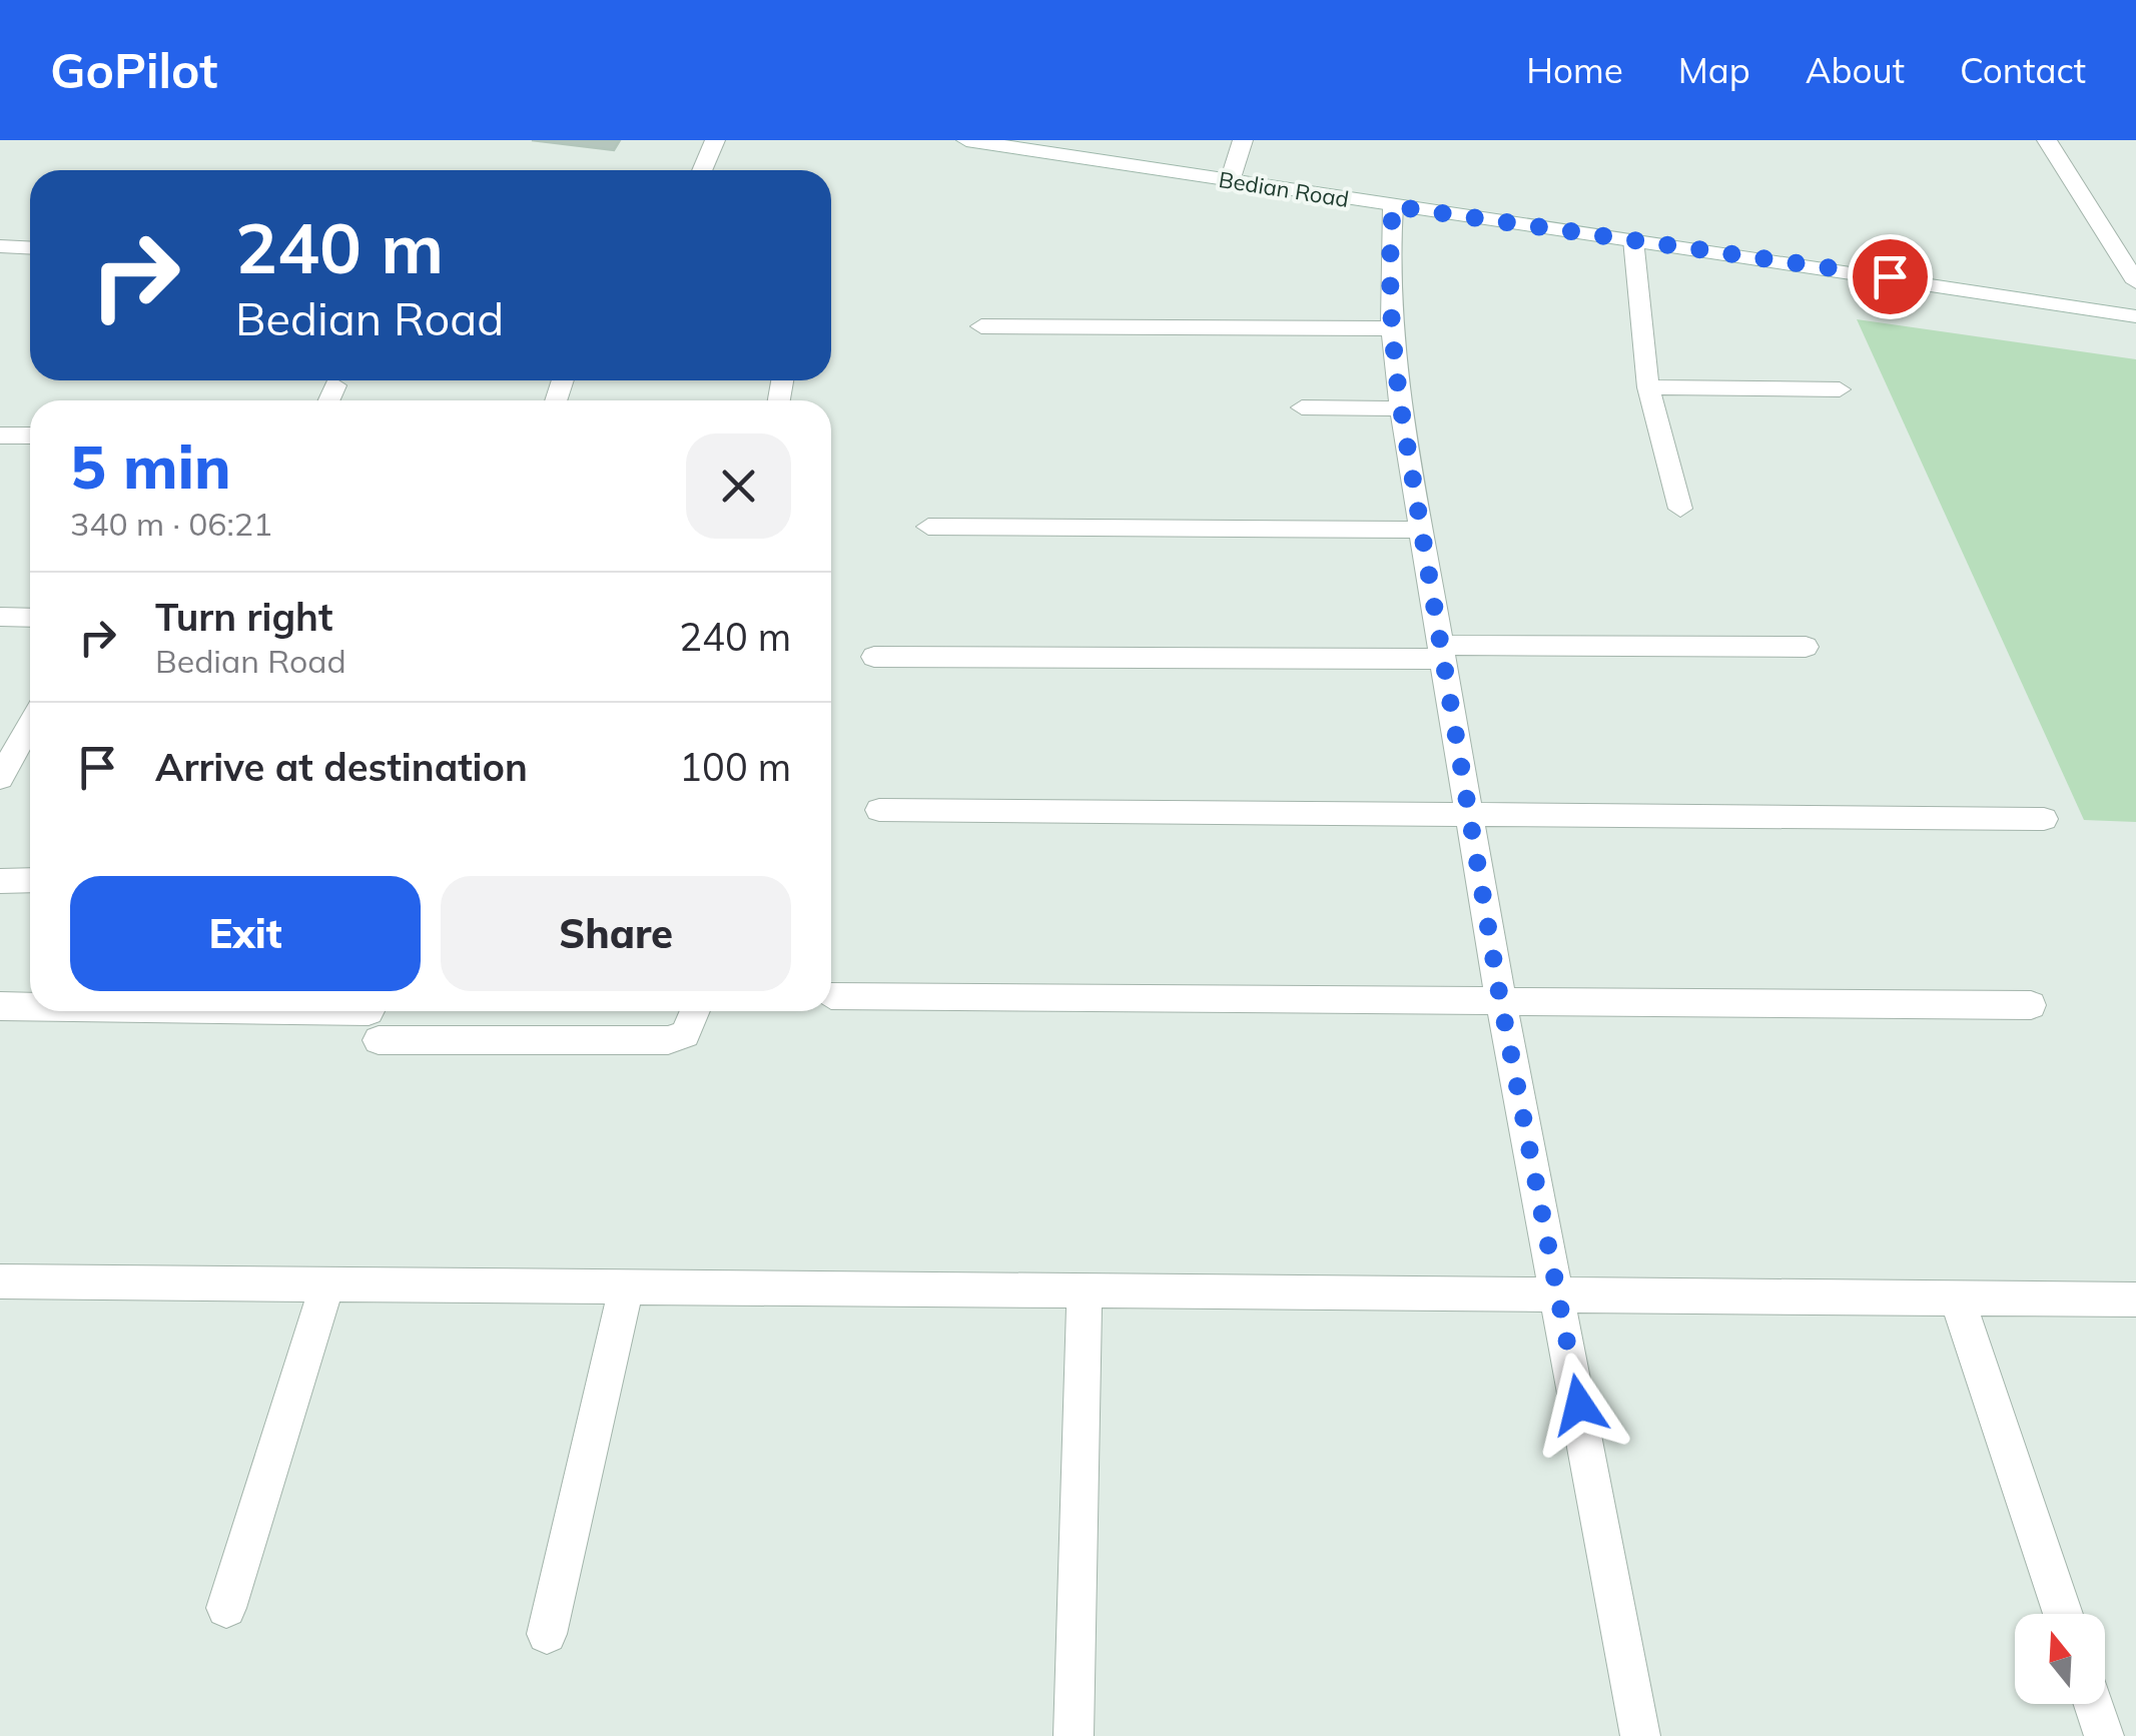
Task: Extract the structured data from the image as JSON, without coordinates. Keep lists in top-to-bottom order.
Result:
{
  "streets": {
    "street": ["Bedian Road"]
  },
  "north": "top",
  "page": {
    "header": "GoPilot",
    "nav": [
      "Home",
      "Map",
      "About",
      "Contact"
    ],
    "turn": ["240 m", "Bedian Road"],
    "heading": ["5 min", "340 m · 06:21"],
    "list": [
      {
        "name": "Turn right",
        "note": "Bedian Road",
        "value": "240 m"
      },
      {
        "name": "Arrive at destination",
        "value": "100 m"
      }
    ],
    "buttons": ["Exit", "Share"]
  }
}
